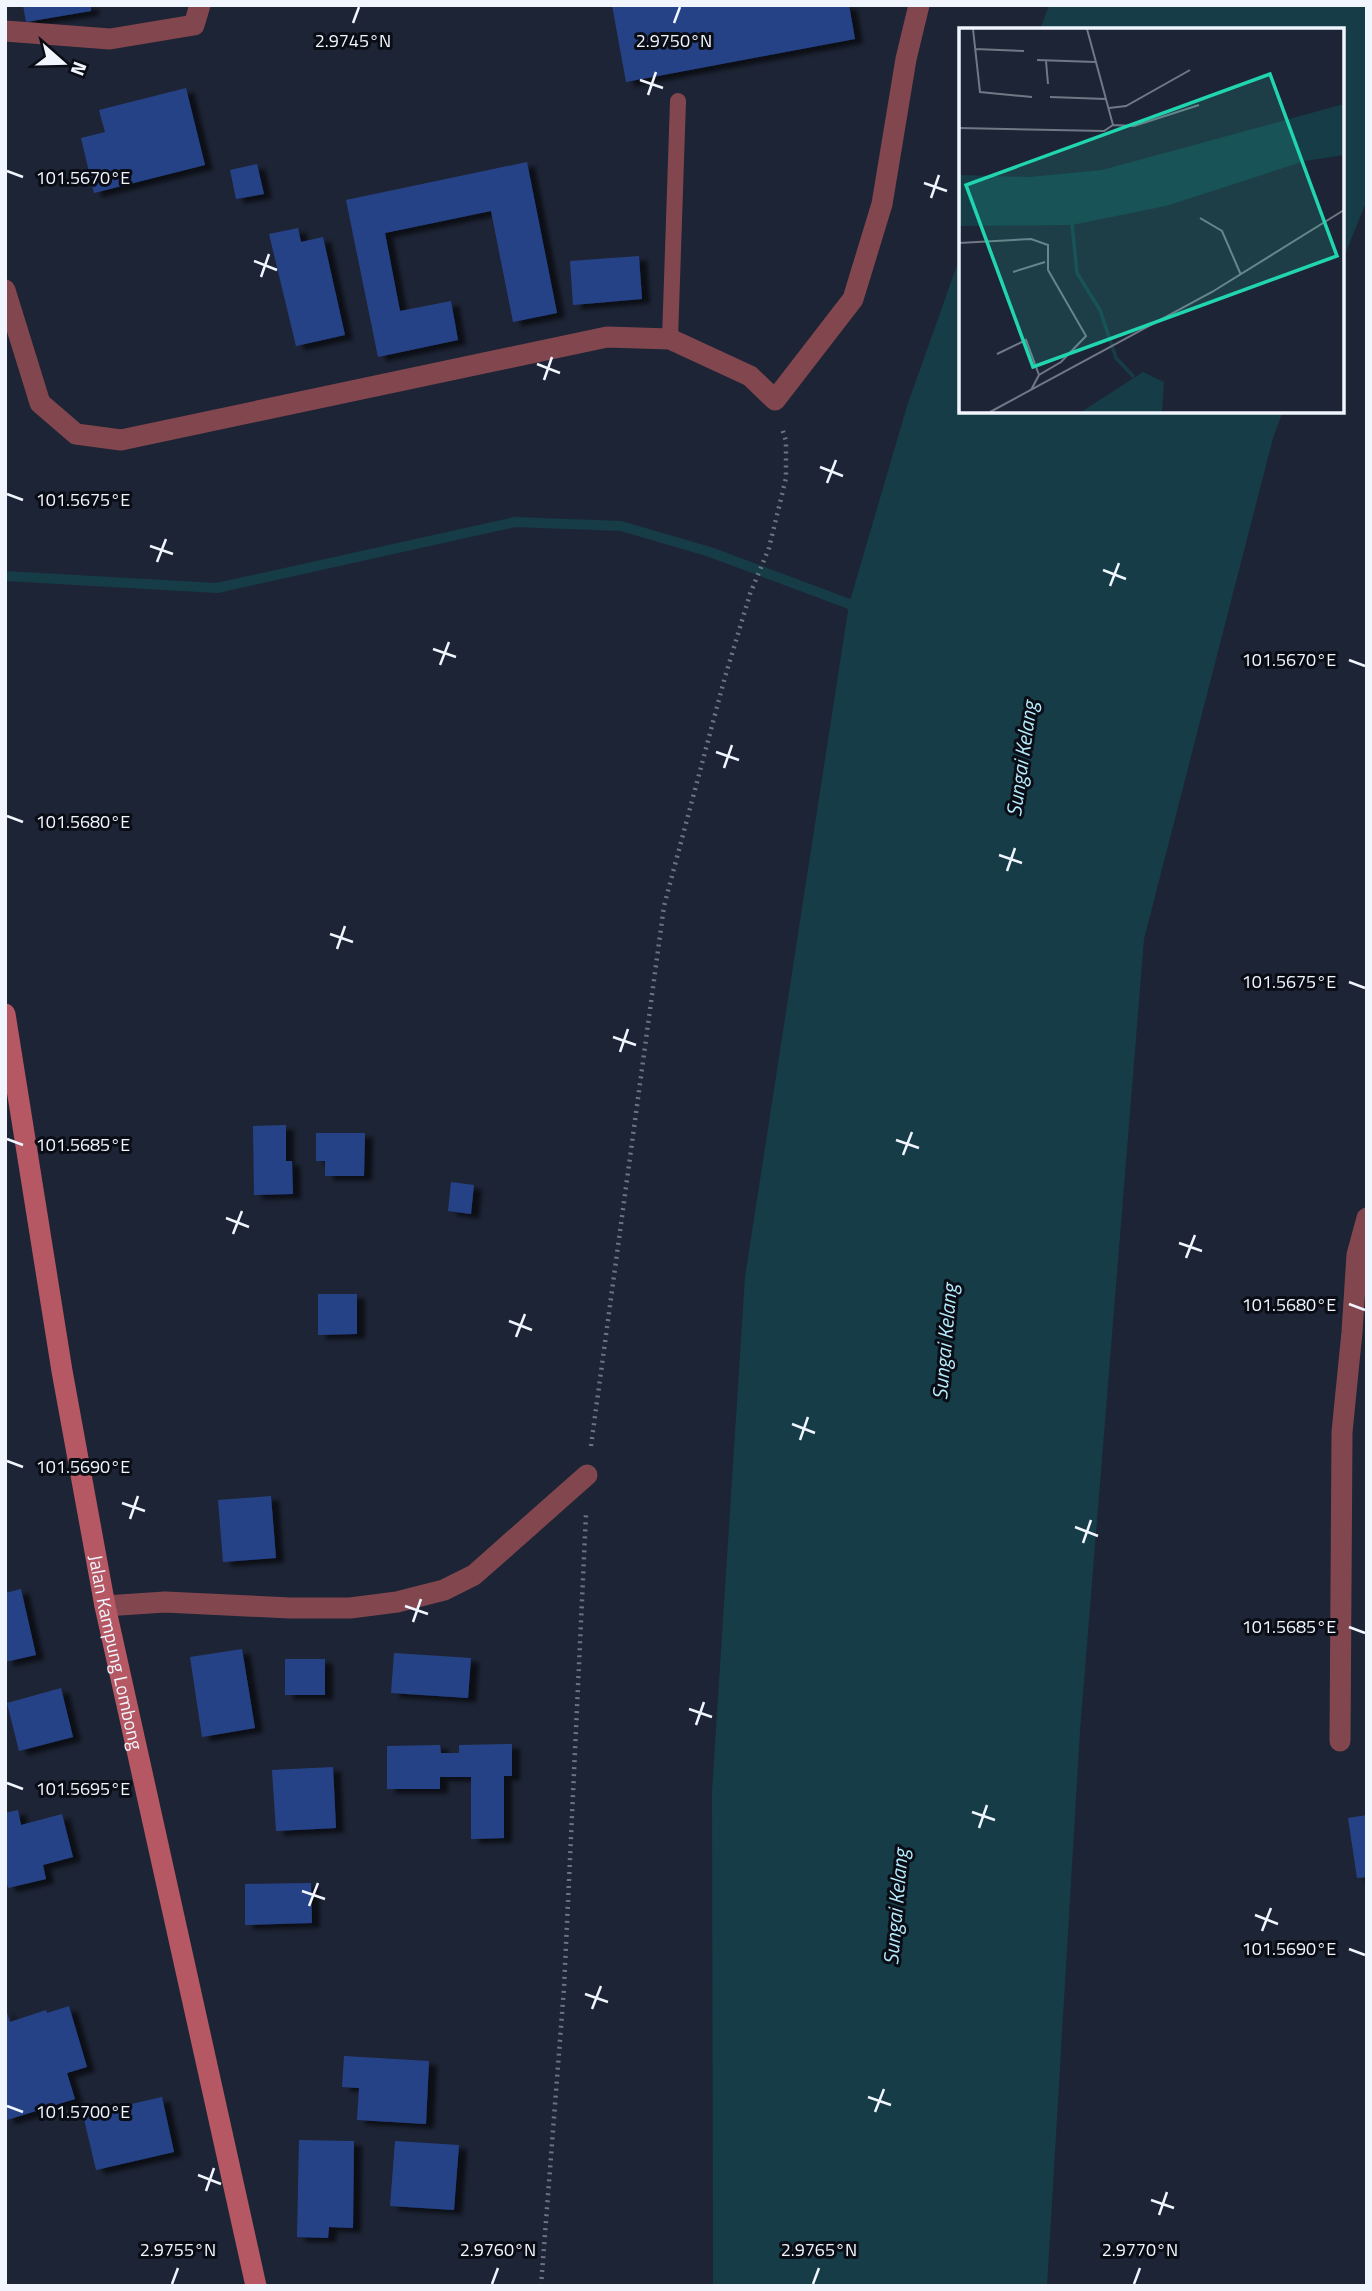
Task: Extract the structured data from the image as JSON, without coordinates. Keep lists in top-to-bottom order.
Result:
{
  "streets": {
    "street": ["Jalan Kampung Lombong"]
  },
  "water": ["Sungai Kelang"],
  "north": "right",
  "coordinates": [
    "2.9745°N",
    "2.9750°N",
    "101.5670°E",
    "101.5675°E",
    "101.5680°E",
    "101.5685°E",
    "101.5690°E",
    "101.5695°E",
    "101.5700°E",
    "2.9755°N",
    "2.9760°N",
    "2.9765°N",
    "2.9770°N"
  ]
}
